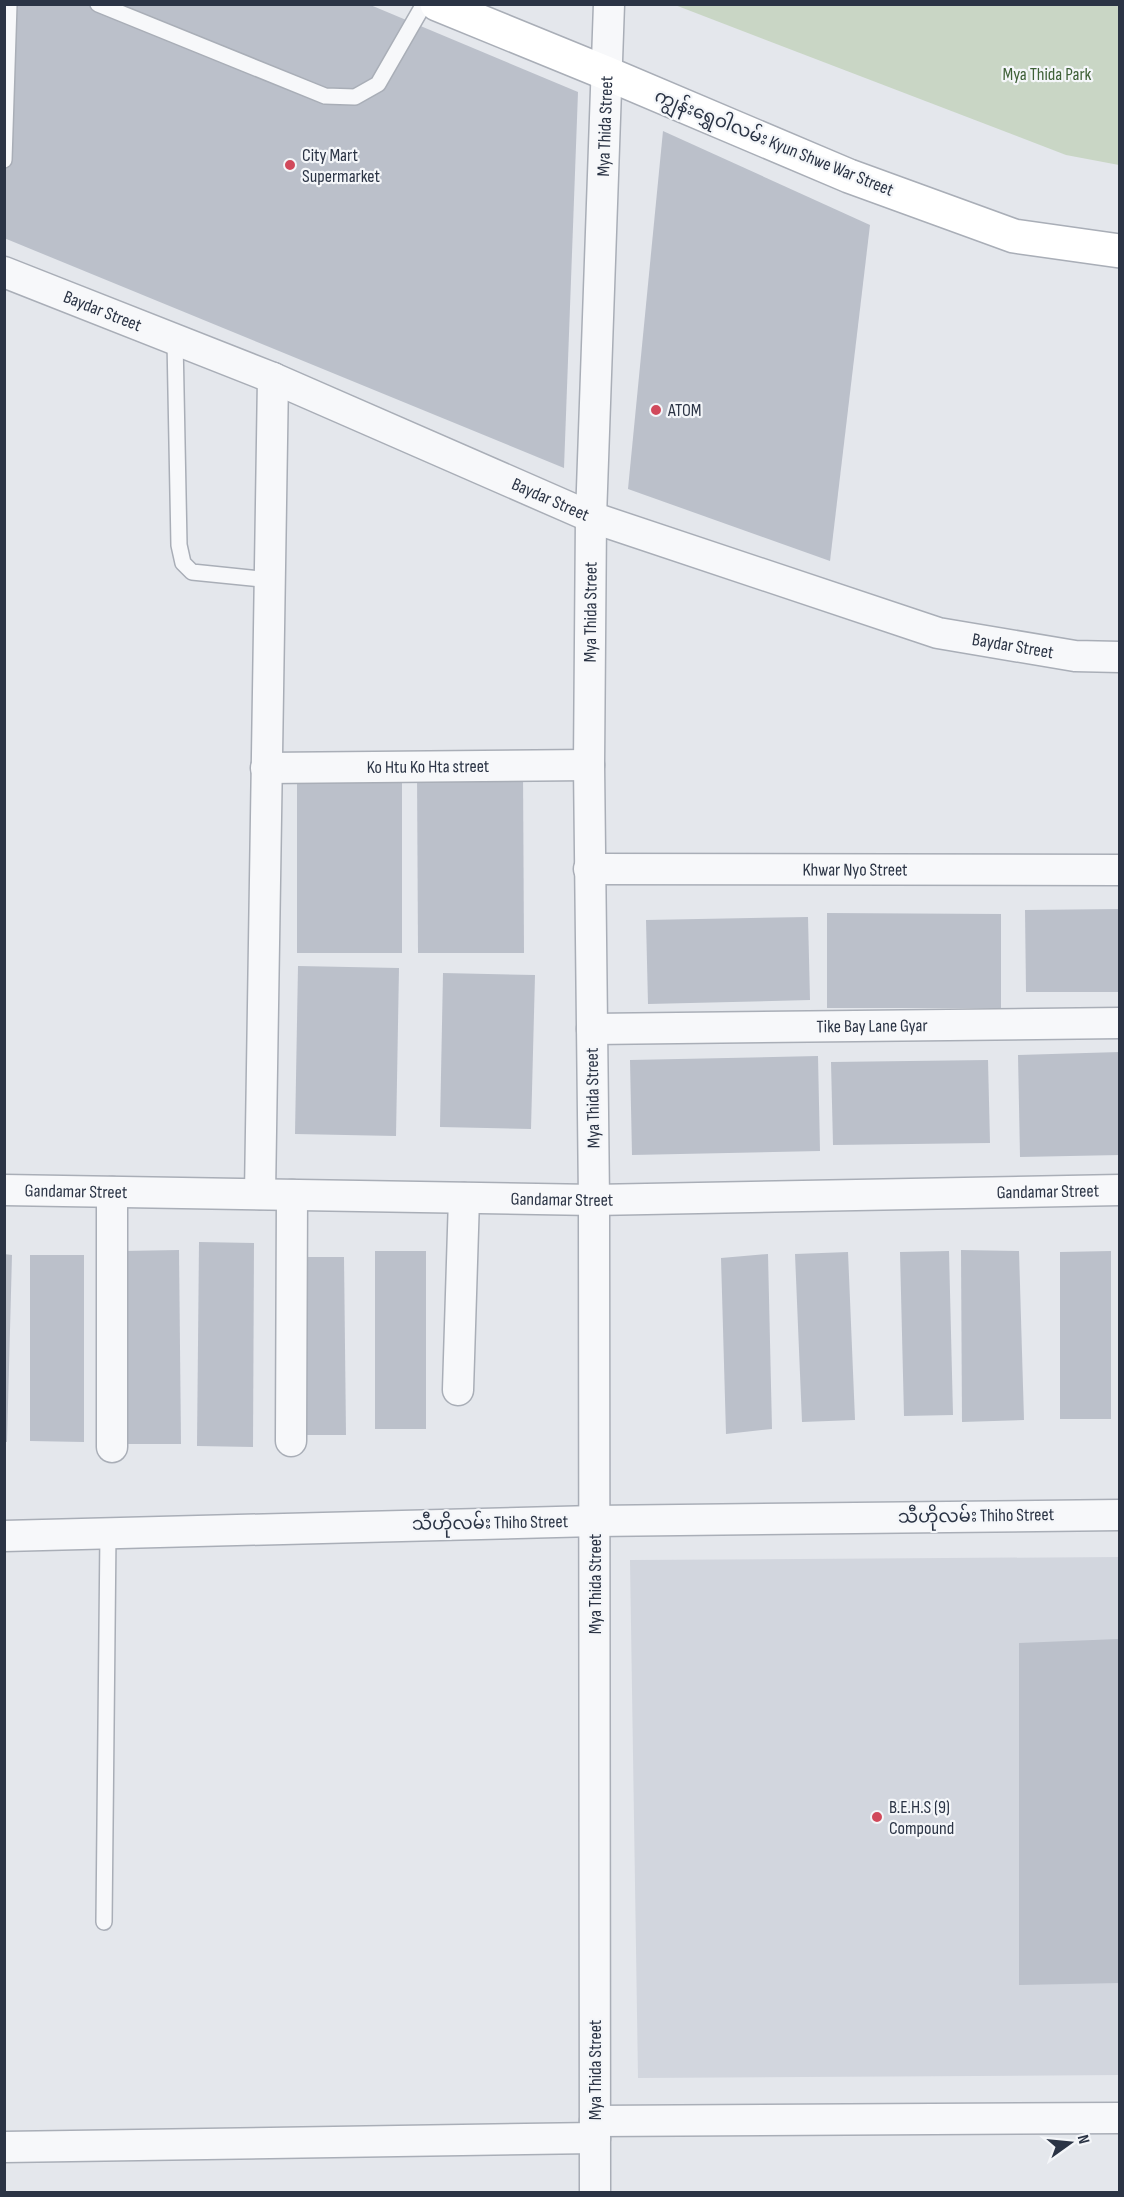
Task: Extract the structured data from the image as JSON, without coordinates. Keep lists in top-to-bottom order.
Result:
{
  "streets": {
    "street": [
      "Mya Thida Street",
      "ကျွန်းရွှေဝါလမ်း Kyun Shwe War Street",
      "Baydar Street",
      "Ko Htu Ko Hta street",
      "Khwar Nyo Street",
      "Tike Bay Lane Gyar",
      "Gandamar Street",
      "သီဟိုလမ်း Thiho Street"
    ]
  },
  "crossings": [
    ["Mya Thida Street", "ကျွန်းရွှေဝါလမ်း Kyun Shwe War Street"],
    ["Mya Thida Street", "Baydar Street"],
    ["Mya Thida Street", "Ko Htu Ko Hta street"],
    ["Mya Thida Street", "Khwar Nyo Street"],
    ["Mya Thida Street", "Tike Bay Lane Gyar"],
    ["Mya Thida Street", "Gandamar Street"],
    ["Mya Thida Street", "သီဟိုလမ်း Thiho Street"]
  ],
  "parks": ["Mya Thida Park"],
  "places": ["City Mart Supermarket", "ATOM", "B.E.H.S (9) Compound"],
  "north": "right"
}
